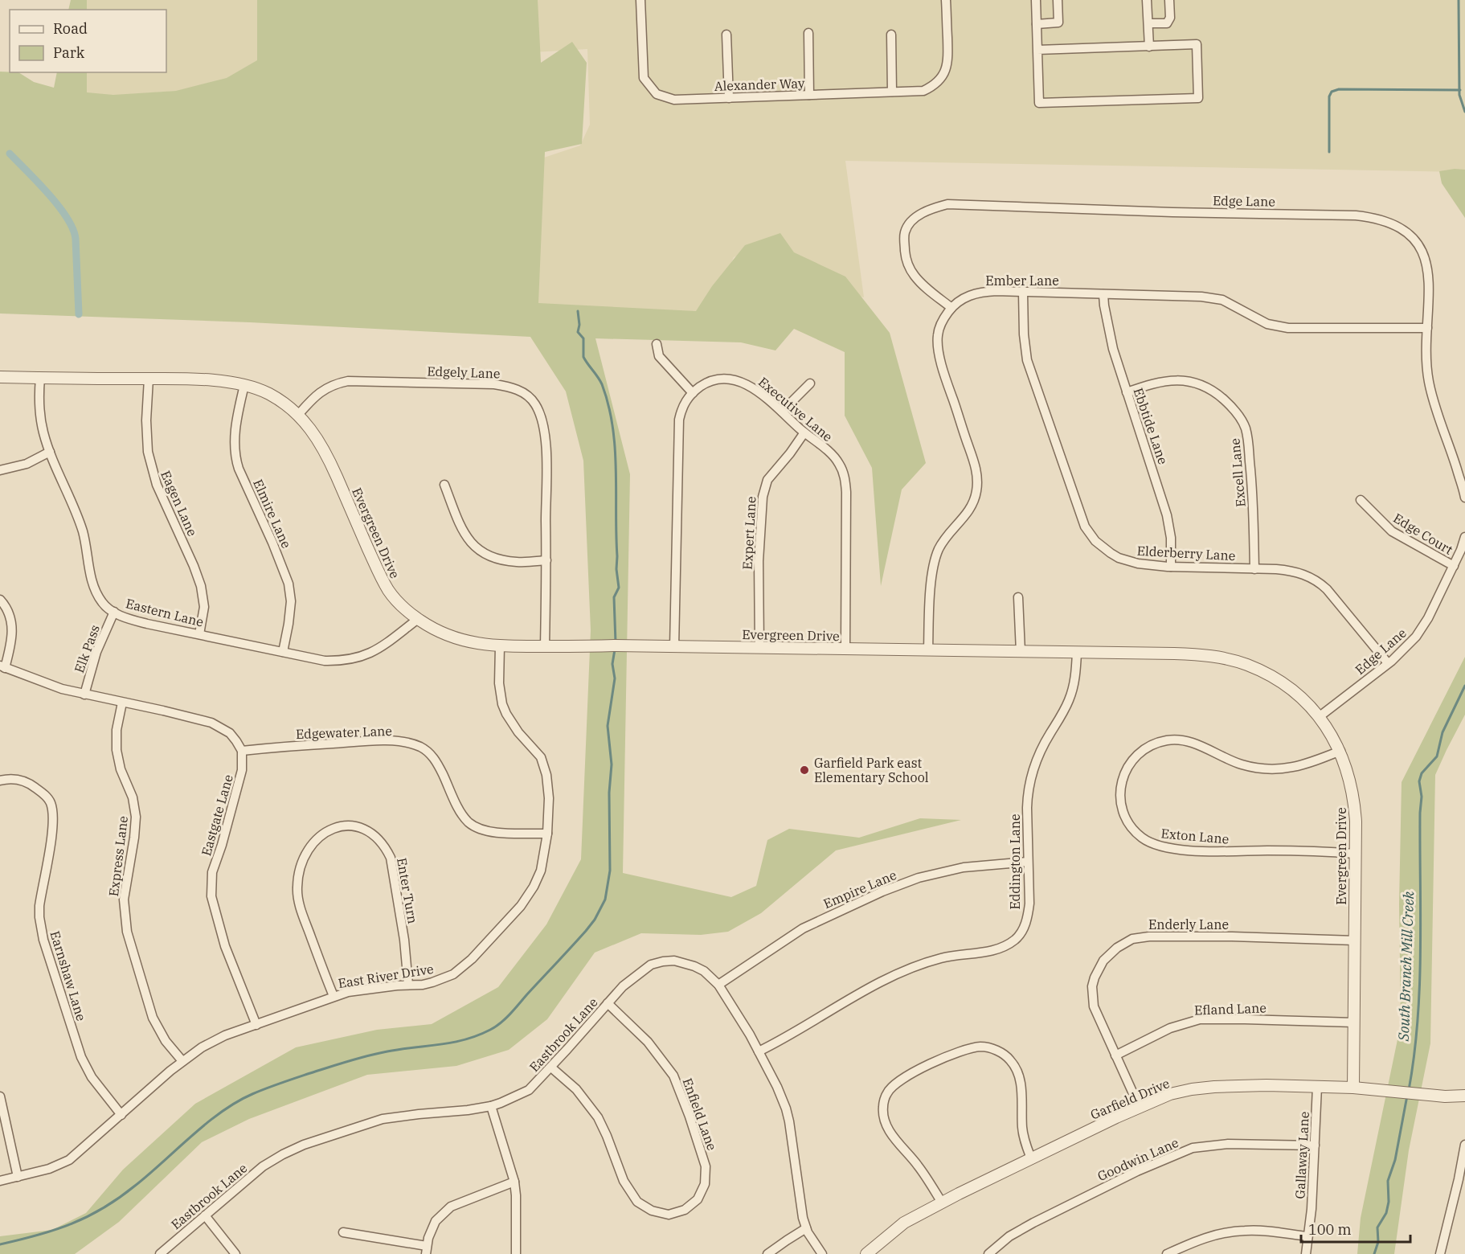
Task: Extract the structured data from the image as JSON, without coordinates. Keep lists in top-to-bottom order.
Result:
{
  "streets": {
    "street": [
      "Alexander Way",
      "Edge Lane",
      "Ember Lane",
      "Edgely Lane",
      "Executive Lane",
      "Ebbtide Lane",
      "Excell Lane",
      "Eagen Lane",
      "Elmire Lane",
      "Evergreen Drive",
      "Expert Lane",
      "Edge Court",
      "Elderberry Lane",
      "Eastern Lane",
      "Elk Pass",
      "Edgewater Lane",
      "Eastgate Lane",
      "Exton Lane",
      "Express Lane",
      "Eddington Lane",
      "Empire Lane",
      "Enter Turn",
      "Enderly Lane",
      "Earnshaw Lane",
      "East River Drive",
      "Efland Lane",
      "Eastbrook Lane",
      "Garfield Drive",
      "Enfield Lane",
      "Gallaway Lane",
      "Goodwin Lane"
    ]
  },
  "crossings": [
    ["Edge Lane", "Ember Lane"],
    ["Edge Lane", "Evergreen Drive"],
    ["Edge Lane", "Edge Court"],
    ["Edge Lane", "Elderberry Lane"],
    ["Ember Lane", "Ebbtide Lane"],
    ["Ember Lane", "Evergreen Drive"],
    ["Ember Lane", "Elderberry Lane"],
    ["Edgely Lane", "Evergreen Drive"],
    ["Executive Lane", "Evergreen Drive"],
    ["Executive Lane", "Expert Lane"],
    ["Ebbtide Lane", "Excell Lane"],
    ["Ebbtide Lane", "Elderberry Lane"],
    ["Excell Lane", "Elderberry Lane"],
    ["Eagen Lane", "Evergreen Drive"],
    ["Eagen Lane", "Eastern Lane"],
    ["Elmire Lane", "Evergreen Drive"],
    ["Elmire Lane", "Eastern Lane"],
    ["Evergreen Drive", "Expert Lane"],
    ["Evergreen Drive", "Eastern Lane"],
    ["Evergreen Drive", "Exton Lane"],
    ["Evergreen Drive", "Eddington Lane"],
    ["Evergreen Drive", "Enderly Lane"],
    ["Evergreen Drive", "East River Drive"],
    ["Evergreen Drive", "Efland Lane"],
    ["Evergreen Drive", "Garfield Drive"],
    ["Eastern Lane", "Elk Pass"],
    ["Edgewater Lane", "Eastgate Lane"],
    ["Edgewater Lane", "East River Drive"],
    ["Eastgate Lane", "East River Drive"],
    ["Express Lane", "East River Drive"],
    ["Eddington Lane", "Empire Lane"],
    ["Eddington Lane", "Eastbrook Lane"],
    ["Empire Lane", "Eastbrook Lane"],
    ["Enter Turn", "East River Drive"],
    ["Enderly Lane", "Efland Lane"],
    ["Enderly Lane", "Garfield Drive"],
    ["Earnshaw Lane", "East River Drive"],
    ["Eastbrook Lane", "Enfield Lane"],
    ["Garfield Drive", "Gallaway Lane"],
    ["Gallaway Lane", "Goodwin Lane"]
  ],
  "water": ["South Branch Mill Creek"],
  "places": ["Garfield Park east Elementary School"],
  "legend": ["Road", "Park"],
  "scale_bar": "100 m"
}
